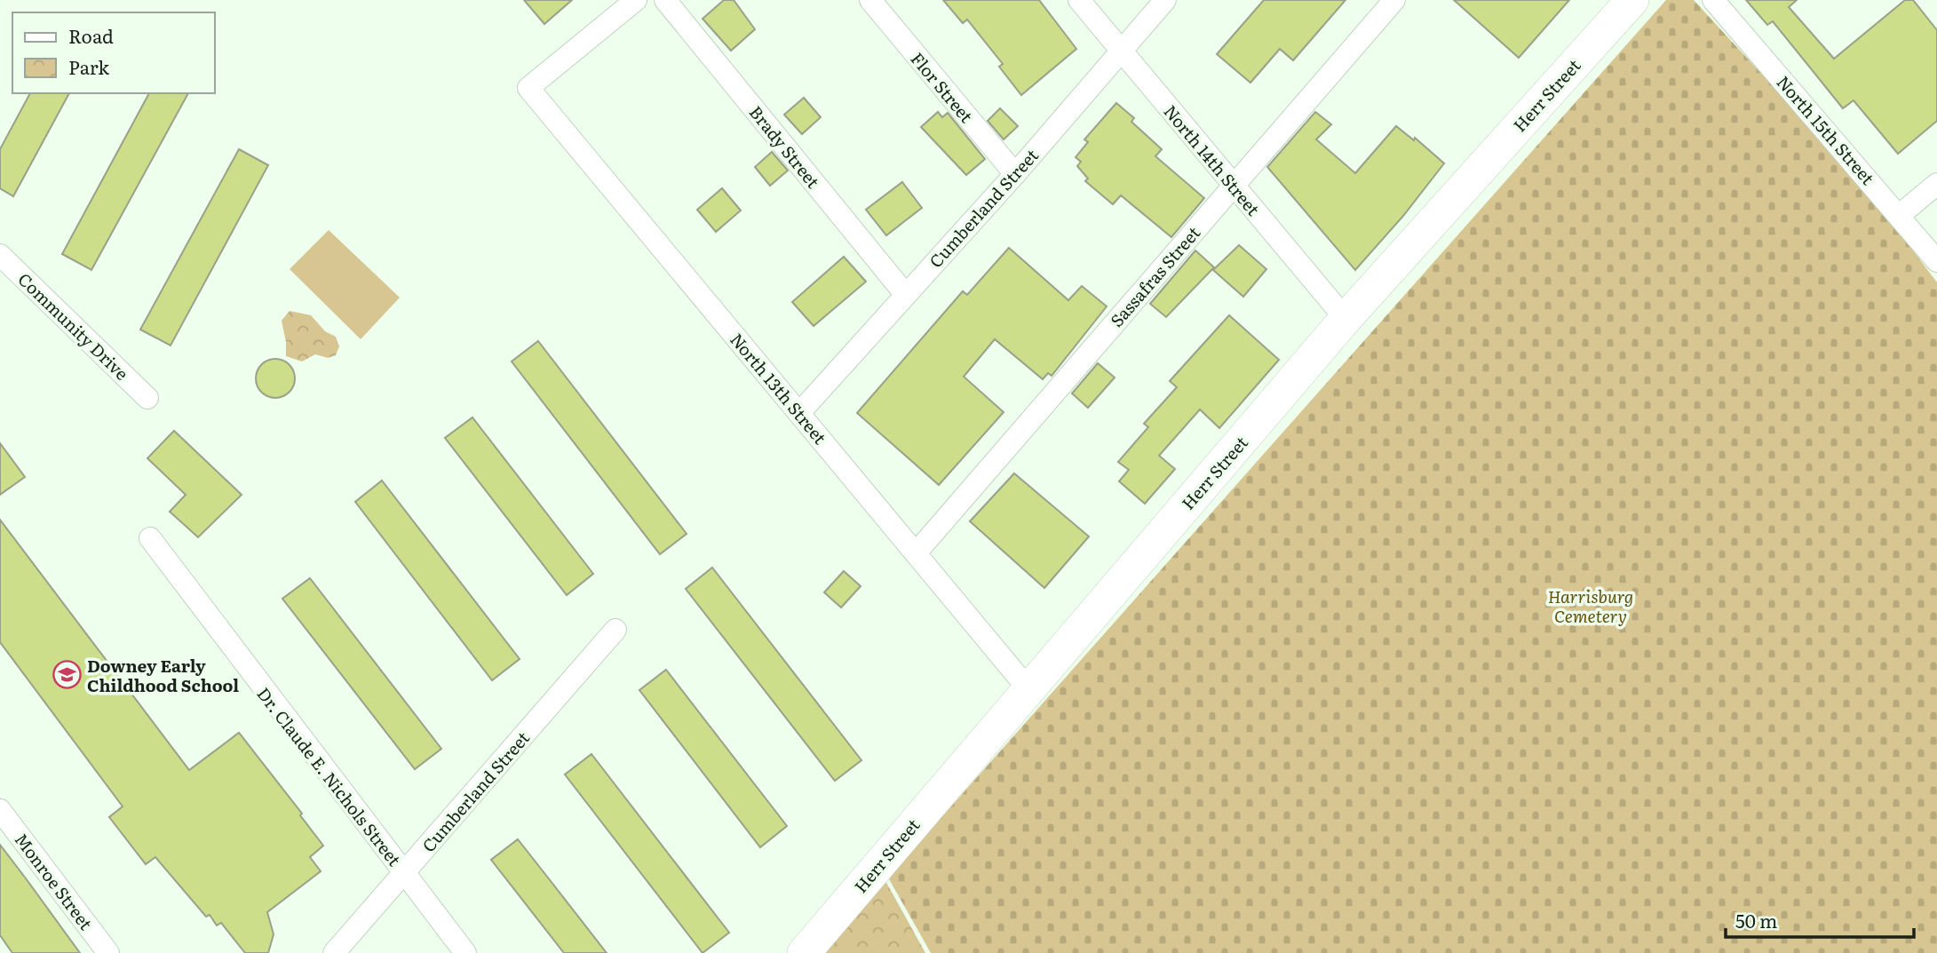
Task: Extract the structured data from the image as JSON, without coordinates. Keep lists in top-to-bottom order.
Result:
{
  "streets": {
    "main road": ["Herr Street"],
    "street": [
      "Flor Street",
      "North 15th Street",
      "Brady Street",
      "North 14th Street",
      "Cumberland Street",
      "Sassafras Street",
      "Community Drive",
      "North 13th Street",
      "Dr. Claude E. Nichols Street",
      "Monroe Street"
    ]
  },
  "crossings": [
    ["Flor Street", "Cumberland Street"],
    ["Herr Street", "North 14th Street"],
    ["Herr Street", "North 13th Street"],
    ["Brady Street", "Cumberland Street"],
    ["North 14th Street", "Cumberland Street"],
    ["North 14th Street", "Sassafras Street"],
    ["Cumberland Street", "North 13th Street"],
    ["Cumberland Street", "Dr. Claude E. Nichols Street"],
    ["Sassafras Street", "North 13th Street"]
  ],
  "parks": ["Harrisburg Cemetery"],
  "places": {
    "school or university": ["Downey Early Childhood School"]
  },
  "legend": ["Road", "Park"],
  "scale_bar": "50 m"
}
